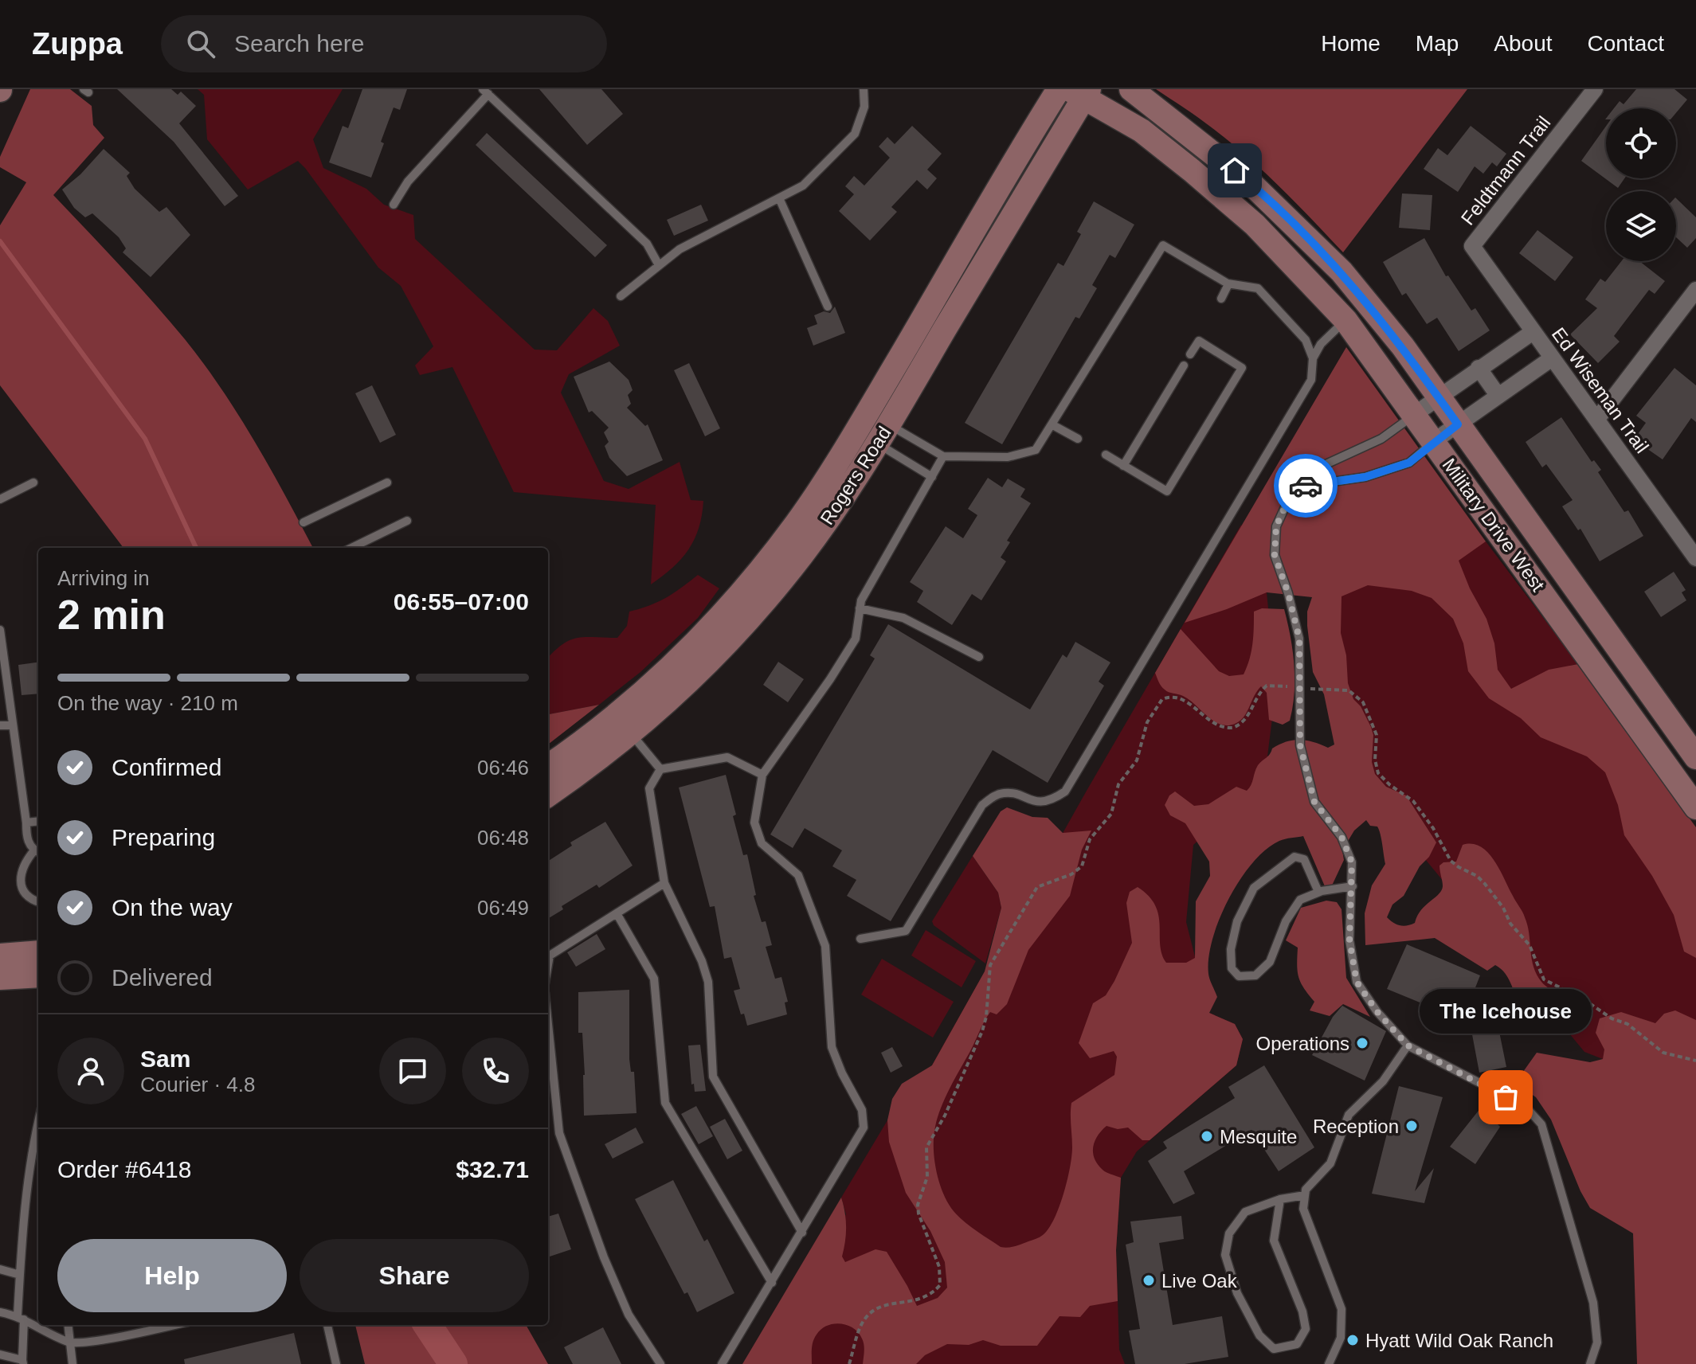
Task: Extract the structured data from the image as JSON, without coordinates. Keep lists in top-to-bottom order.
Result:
{
  "streets": {
    "main road": ["Rogers Road", "Military Drive West"],
    "street": ["Feldtmann Trail", "Ed Wiseman Trail"]
  },
  "crossings": [
    ["Feldtmann Trail", "Ed Wiseman Trail"],
    ["Rogers Road", "Military Drive West"]
  ],
  "places": [
    "Operations",
    "The Icehouse",
    "Reception",
    "Mesquite",
    "Live Oak",
    "Hyatt Wild Oak Ranch"
  ],
  "page": {
    "header": "Zuppa",
    "search": "Search here",
    "nav": [
      "Home",
      "Map",
      "About",
      "Contact"
    ],
    "heading": ["2 min", "Arriving in", "06:55–07:00"],
    "panel": [
      "Sam",
      "Courier · 4.8",
      "Order #6418",
      "$32.71"
    ],
    "bar": "On the way · 210 m",
    "list": [
      ["Confirmed", "06:46"],
      ["Preparing", "06:48"],
      ["On the way", "06:49"],
      "Delivered"
    ],
    "bubble": "The Icehouse",
    "buttons": ["Help", "Share"]
  }
}
